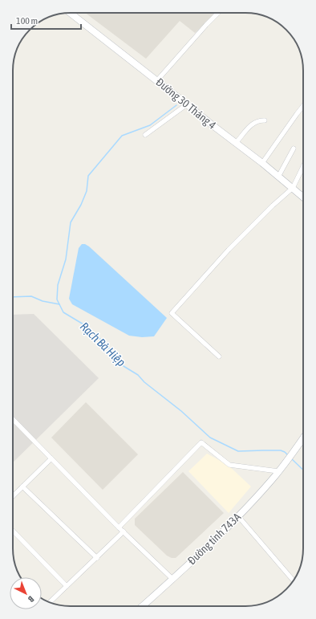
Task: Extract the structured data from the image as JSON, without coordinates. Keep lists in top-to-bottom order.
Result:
{
  "streets": {
    "street": ["Đường 30 Tháng 4", "Đường tỉnh 743A"]
  },
  "water": ["Rạch Bà Hiệp"],
  "scale_bar": "100 m",
  "north": "bottom right"
}
